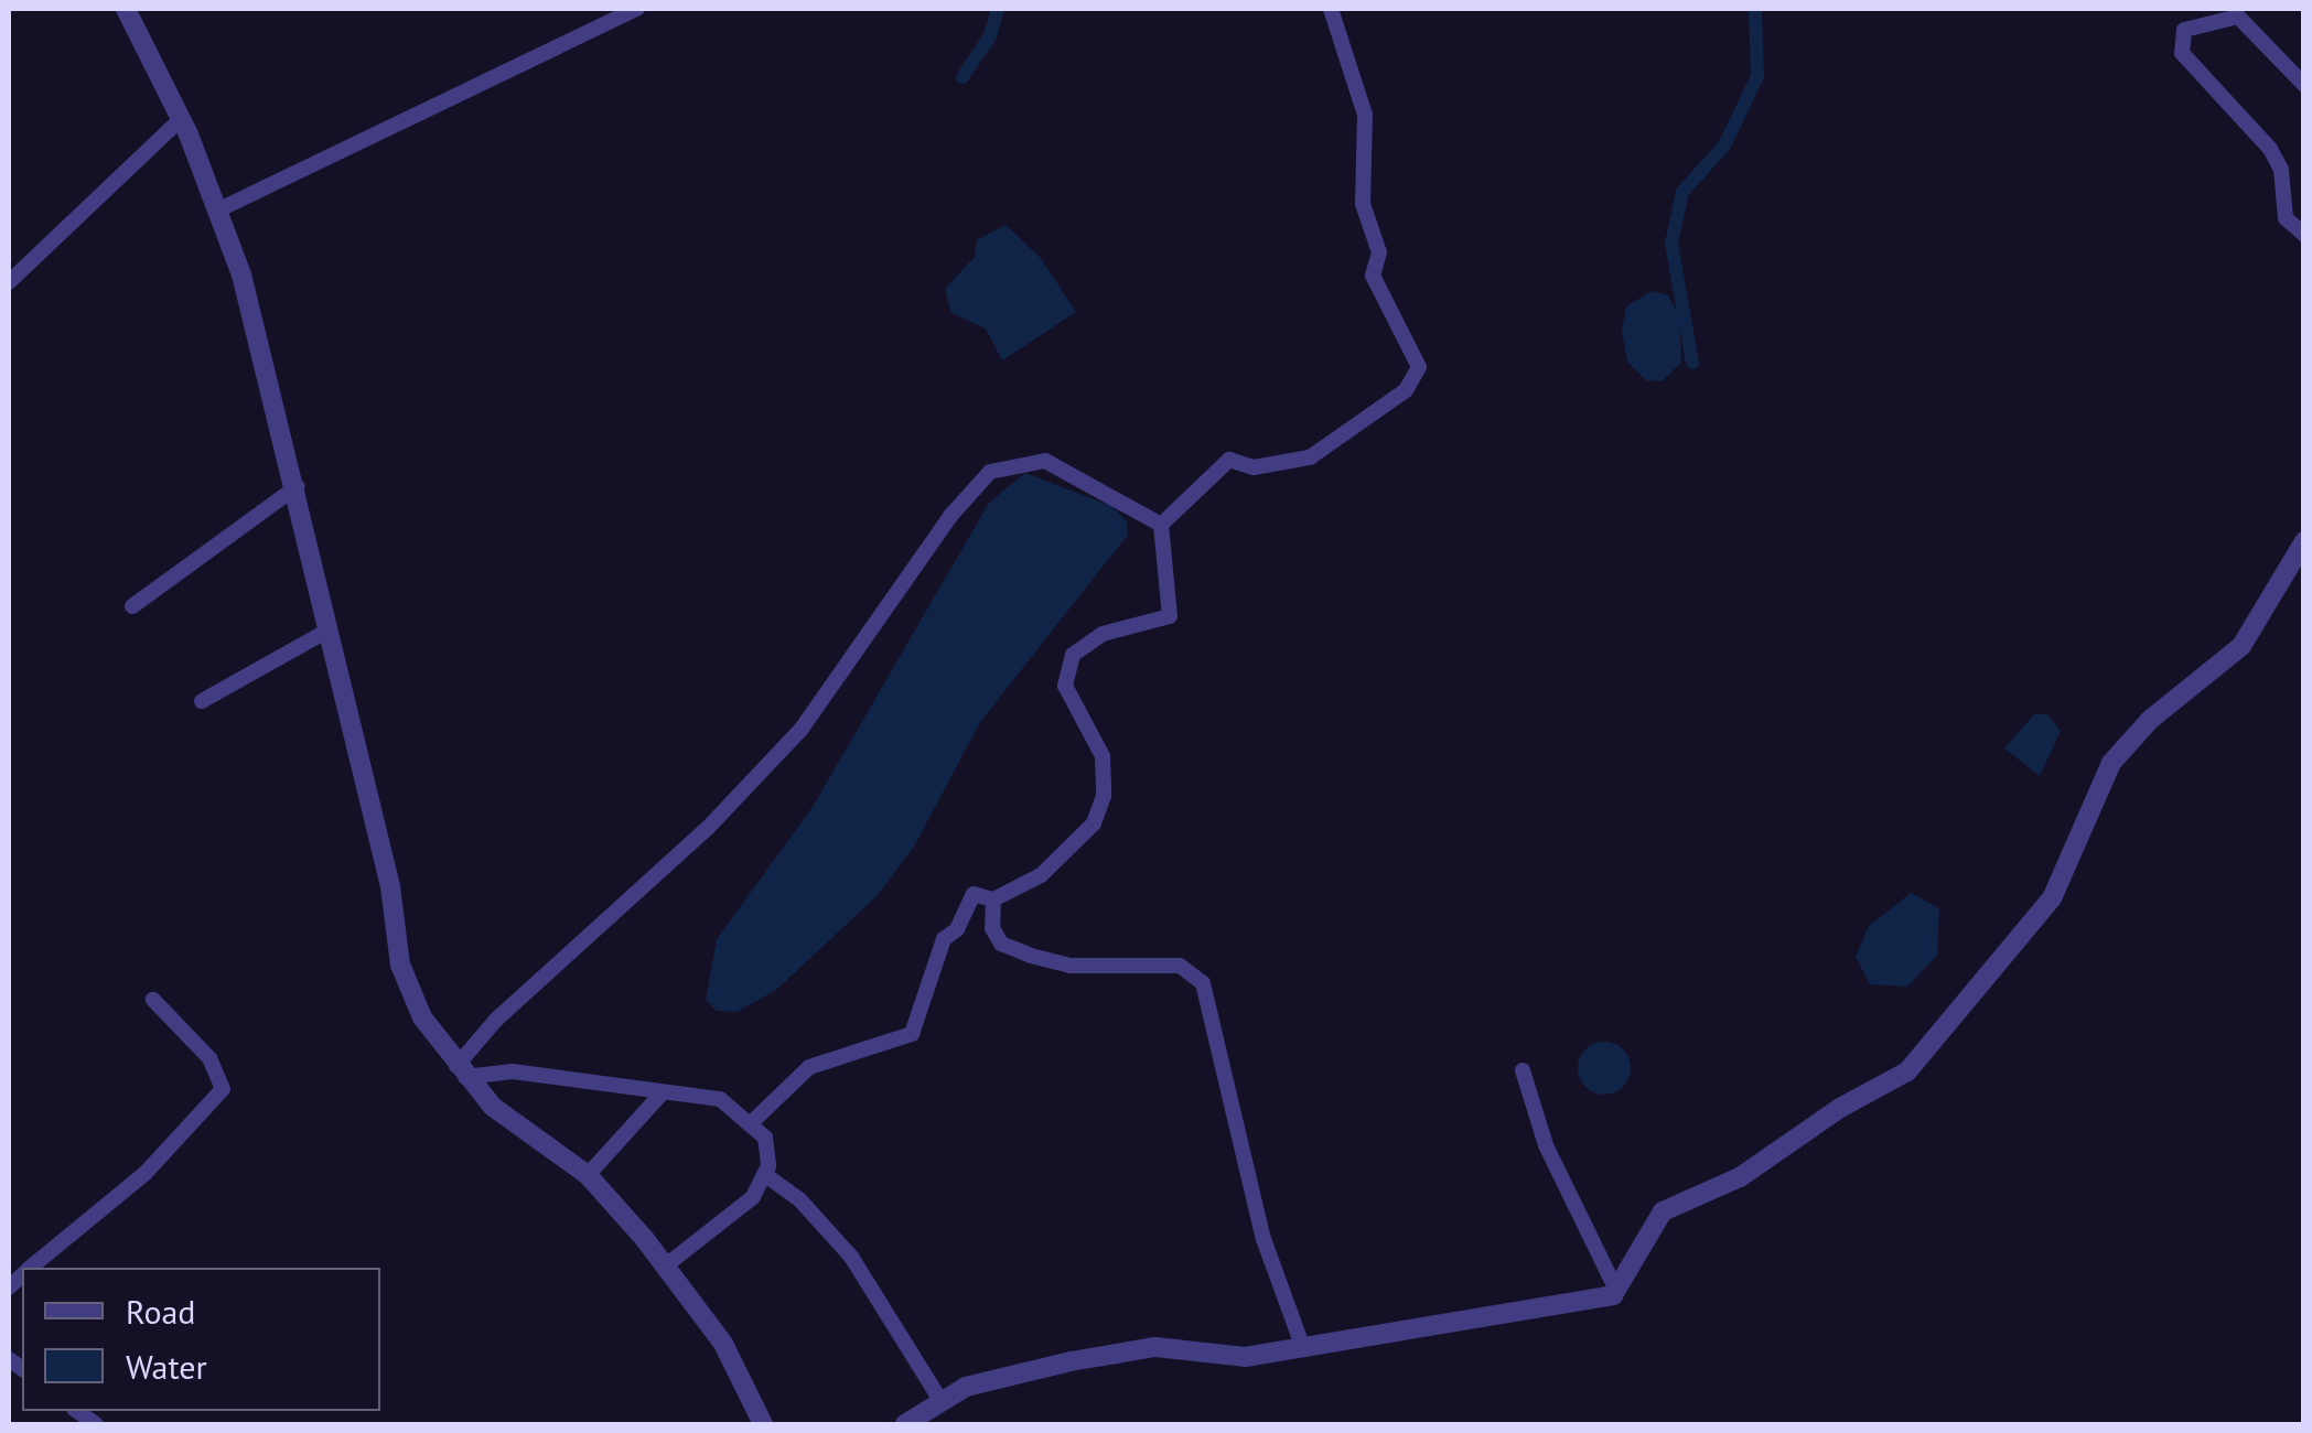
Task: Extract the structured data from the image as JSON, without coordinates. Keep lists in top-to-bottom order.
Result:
{
  "legend": ["Road", "Water"]
}
